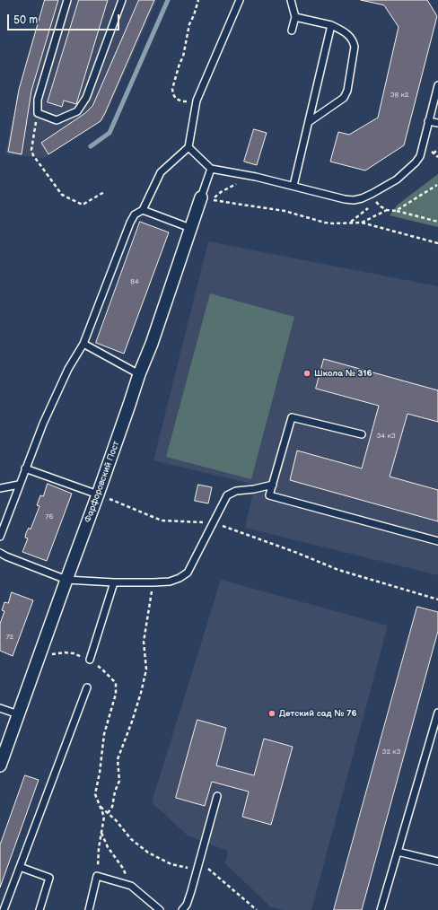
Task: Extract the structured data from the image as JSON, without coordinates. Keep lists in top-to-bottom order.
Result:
{
  "streets": {
    "street": ["Фарфоровский Пост"]
  },
  "places": ["Школа № 316", "Детский сад № 76"],
  "house_numbers": [
    "38 к2",
    "84",
    "34 к3",
    "76",
    "72",
    "32 к3"
  ],
  "scale_bar": "50 m"
}
